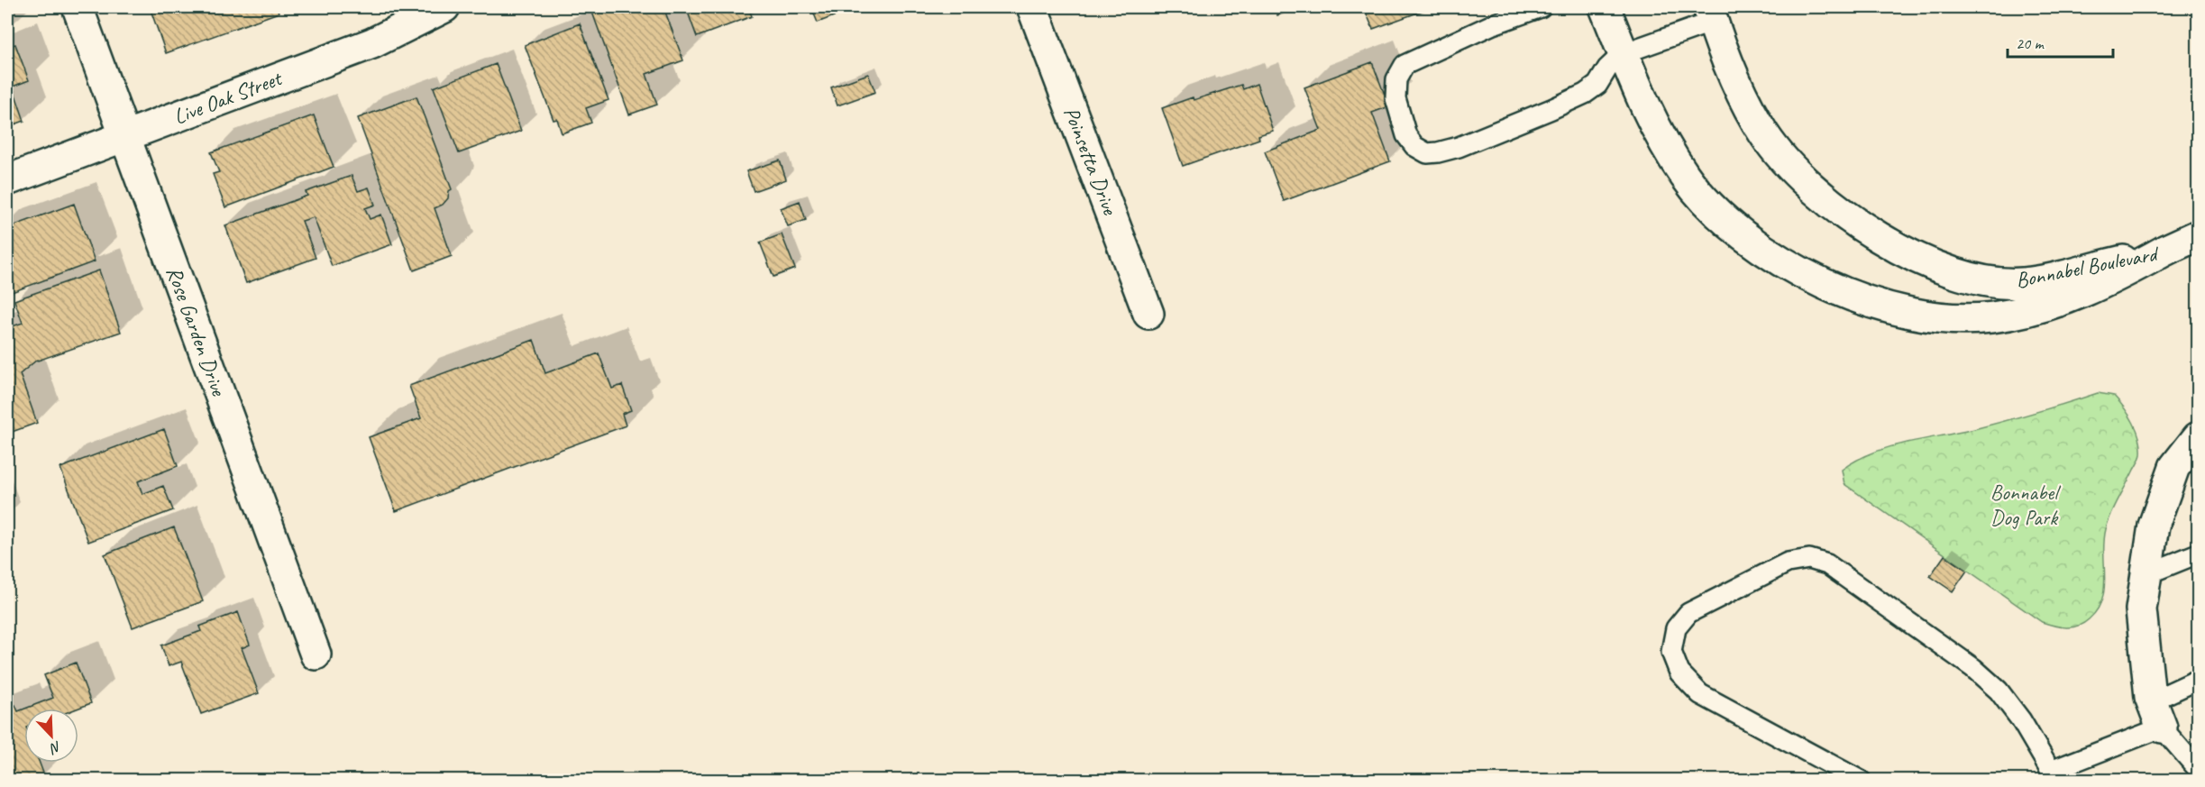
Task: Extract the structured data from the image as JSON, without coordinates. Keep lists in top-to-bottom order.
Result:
{
  "streets": {
    "street": [
      "Live Oak Street",
      "Poinsetta Drive",
      "Bonnabel Boulevard",
      "Rose Garden Drive"
    ]
  },
  "crossings": [
    ["Live Oak Street", "Rose Garden Drive"]
  ],
  "parks": ["Bonnabel Dog Park"],
  "scale_bar": "20 m",
  "north": "bottom right"
}
